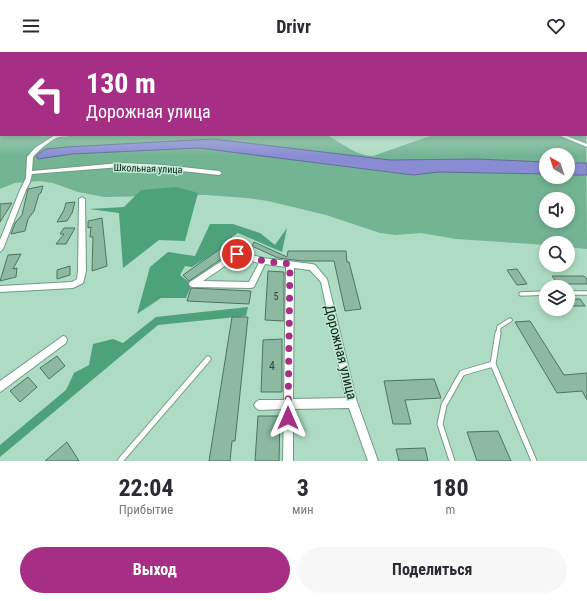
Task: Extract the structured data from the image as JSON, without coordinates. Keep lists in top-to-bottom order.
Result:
{
  "streets": {
    "street": ["Школьная улица", "Дорожная улица"]
  },
  "house_numbers": ["5", "4"],
  "north": "top left",
  "page": {
    "header": "Drivr",
    "turn": ["130 m", "Дорожная улица"],
    "eta": [
      "22:04",
      "Прибытие",
      "3",
      "мин",
      "180",
      "m"
    ],
    "buttons": ["Выход", "Поделиться"]
  }
}
